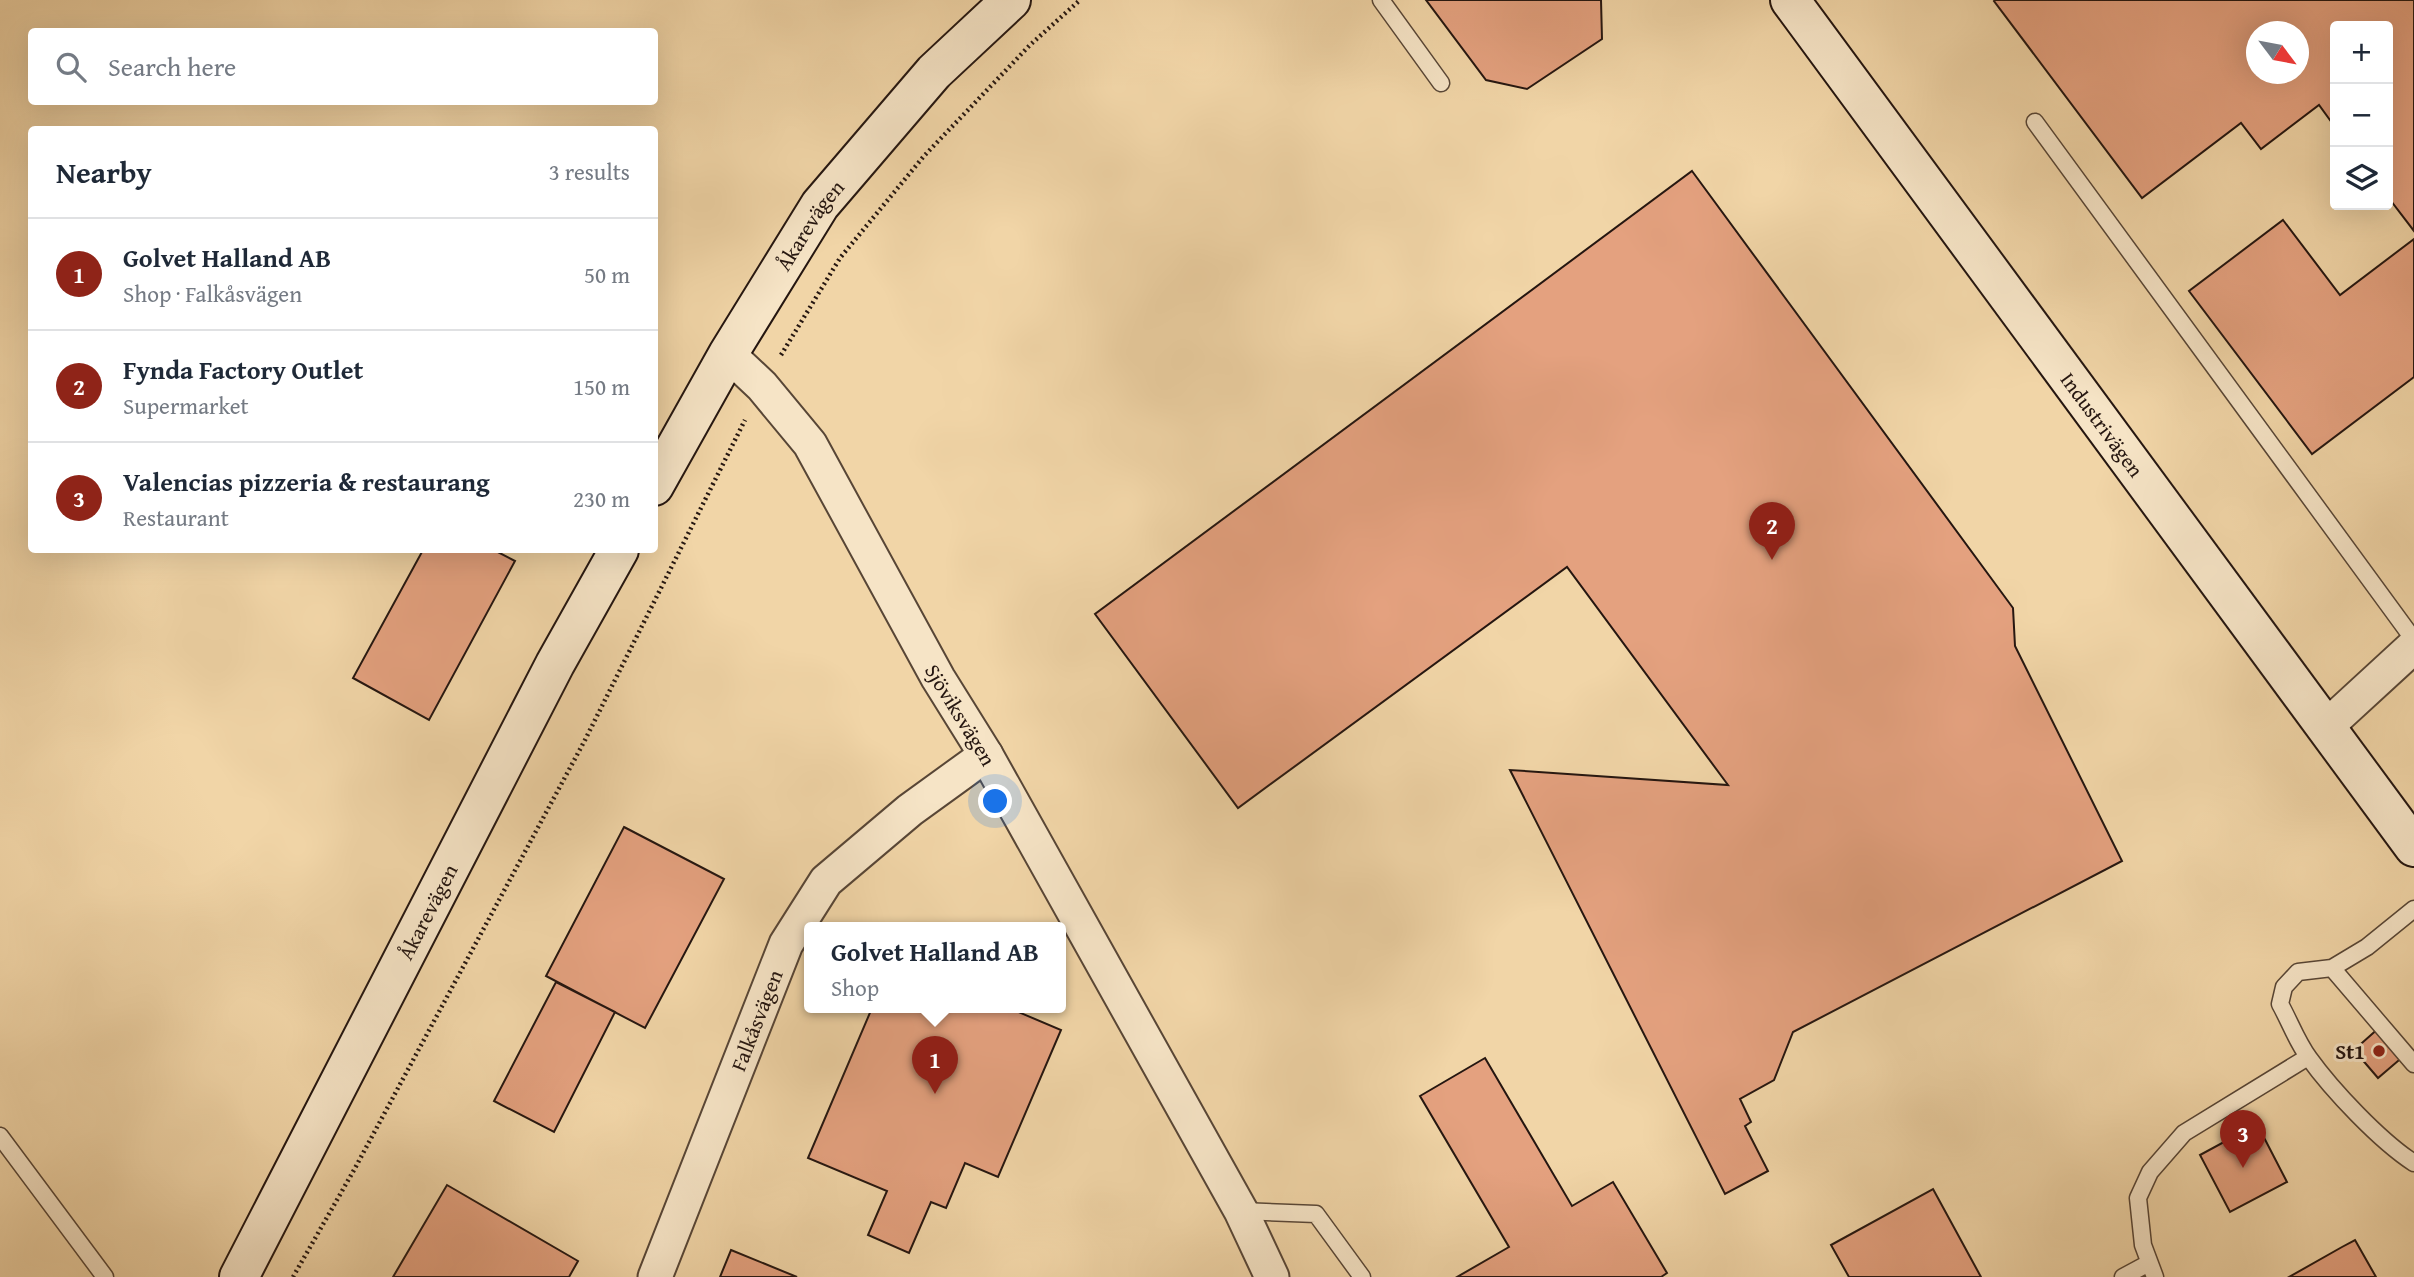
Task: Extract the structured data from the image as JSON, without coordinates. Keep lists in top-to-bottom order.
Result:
{
  "streets": {
    "street": [
      "Åkarevägen",
      "Industrivägen",
      "Sjöviksvägen",
      "Falkåsvägen"
    ]
  },
  "crossings": [
    ["Åkarevägen", "Sjöviksvägen"],
    ["Sjöviksvägen", "Falkåsvägen"]
  ],
  "places": ["St1"],
  "north": "bottom right",
  "page": {
    "map_buttons": ["+", "−"],
    "search": "Search here",
    "heading": ["Nearby", "3 results"],
    "list": [
      {
        "mark": "1",
        "name": "Golvet Halland AB",
        "note": "Shop · Falkåsvägen",
        "value": "50 m"
      },
      {
        "mark": "2",
        "name": "Fynda Factory Outlet",
        "note": "Supermarket",
        "value": "150 m"
      },
      {
        "mark": "3",
        "name": "Valencias pizzeria & restaurang",
        "note": "Restaurant",
        "value": "230 m"
      }
    ],
    "pins": ["2", "1", "3"],
    "popup": ["Golvet Halland AB", "Shop"]
  }
}
